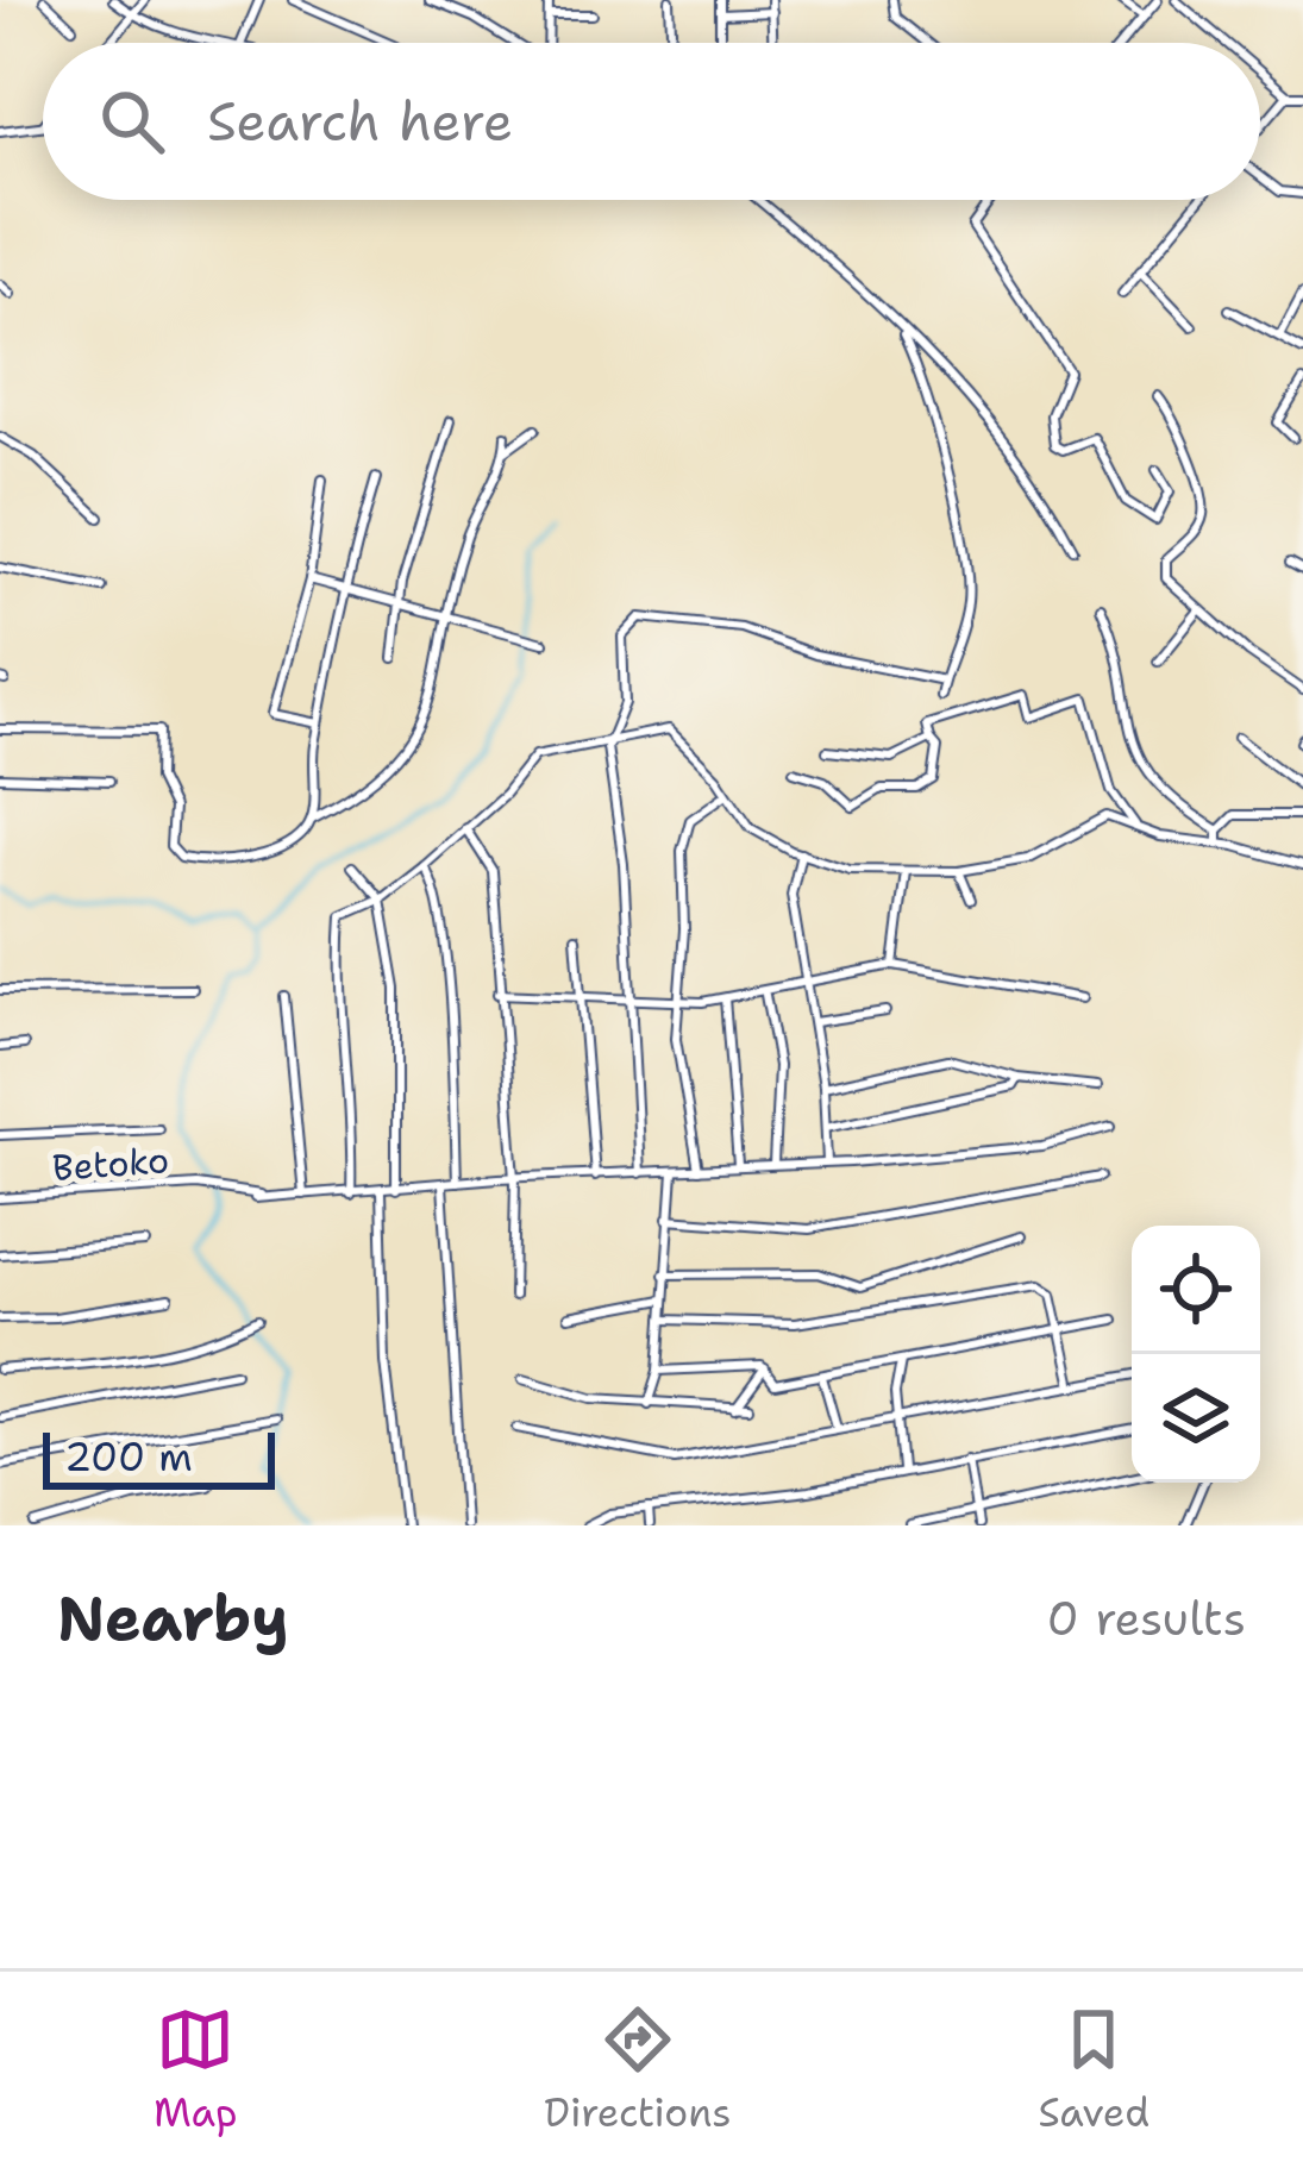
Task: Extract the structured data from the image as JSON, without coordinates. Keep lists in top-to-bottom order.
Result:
{
  "streets": {
    "street": ["Betoko"]
  },
  "scale_bar": "200 m",
  "page": {
    "search": "Search here",
    "scale": "200 m",
    "heading": ["Nearby", "0 results"],
    "nav": ["Map", "Directions", "Saved"]
  }
}
